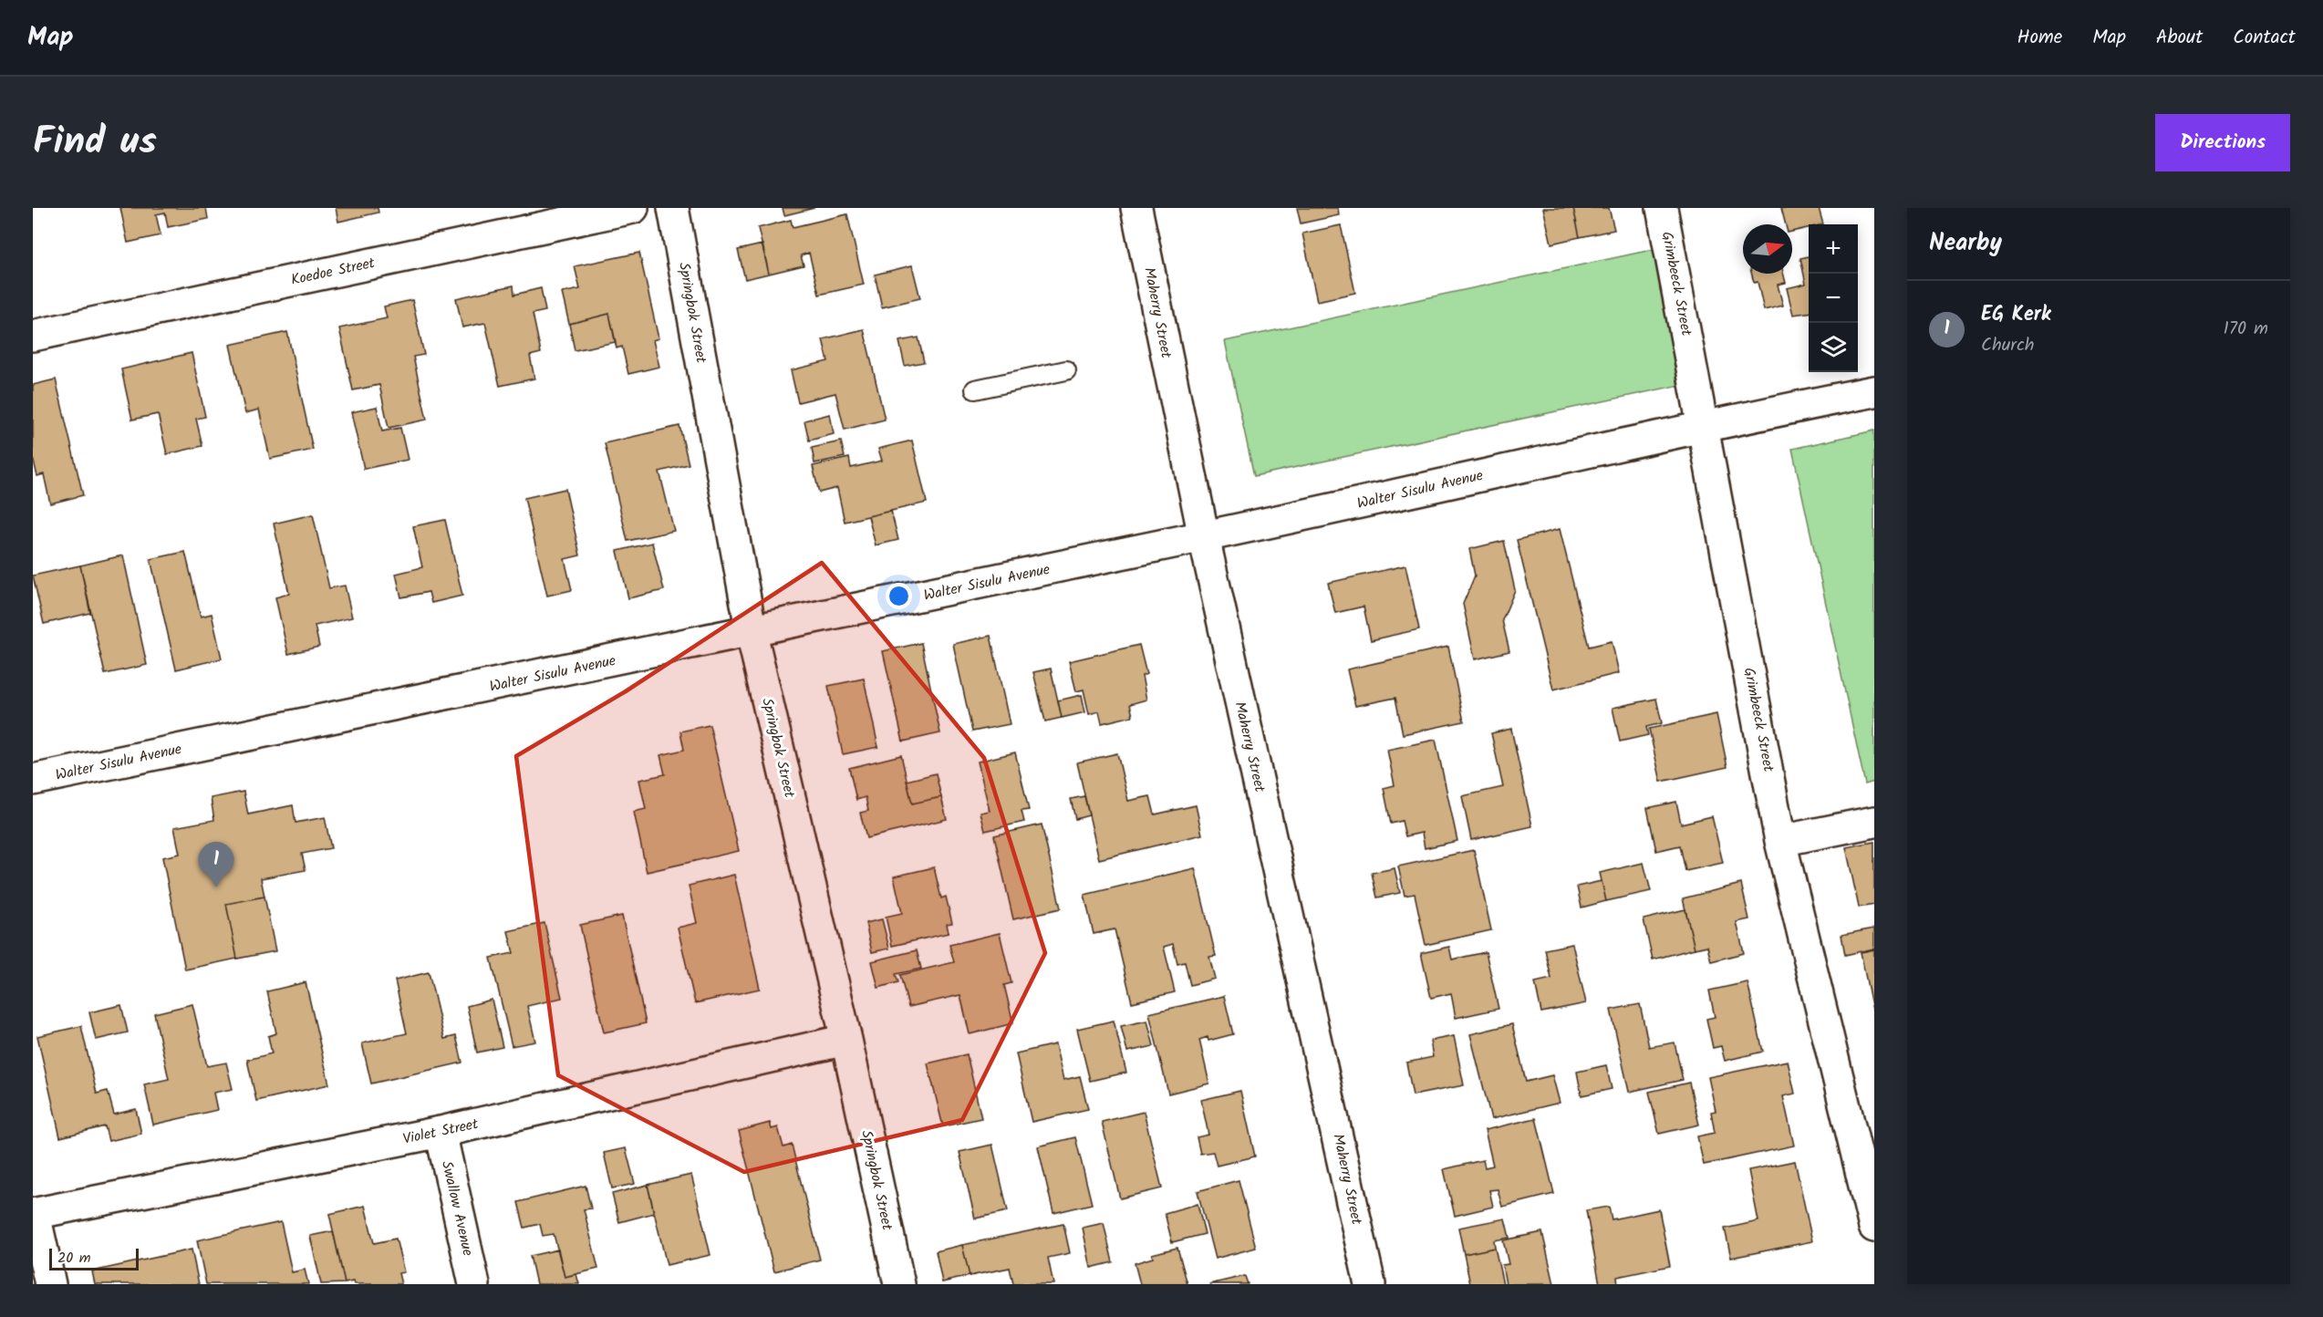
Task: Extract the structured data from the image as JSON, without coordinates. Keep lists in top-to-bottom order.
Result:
{
  "streets": {
    "street": [
      "Koedoe Street",
      "Grimbeeck Street",
      "Springbok Street",
      "Maherry Street",
      "Walter Sisulu Avenue",
      "Violet Street",
      "Swallow Avenue"
    ]
  },
  "crossings": [
    ["Grimbeeck Street", "Walter Sisulu Avenue"],
    ["Springbok Street", "Walter Sisulu Avenue"],
    ["Springbok Street", "Violet Street"],
    ["Maherry Street", "Walter Sisulu Avenue"],
    ["Violet Street", "Swallow Avenue"]
  ],
  "scale_bar": "20 m",
  "north": "right",
  "page": {
    "header": "Map",
    "nav": [
      "Home",
      "Map",
      "About",
      "Contact"
    ],
    "title": "Find us",
    "buttons": "Directions",
    "heading": "Nearby",
    "map_buttons": ["+", "−"],
    "list": [
      {
        "mark": "1",
        "name": "EG Kerk",
        "note": "Church",
        "value": "170 m"
      }
    ],
    "pins": "1",
    "scale": "20 m"
  }
}
